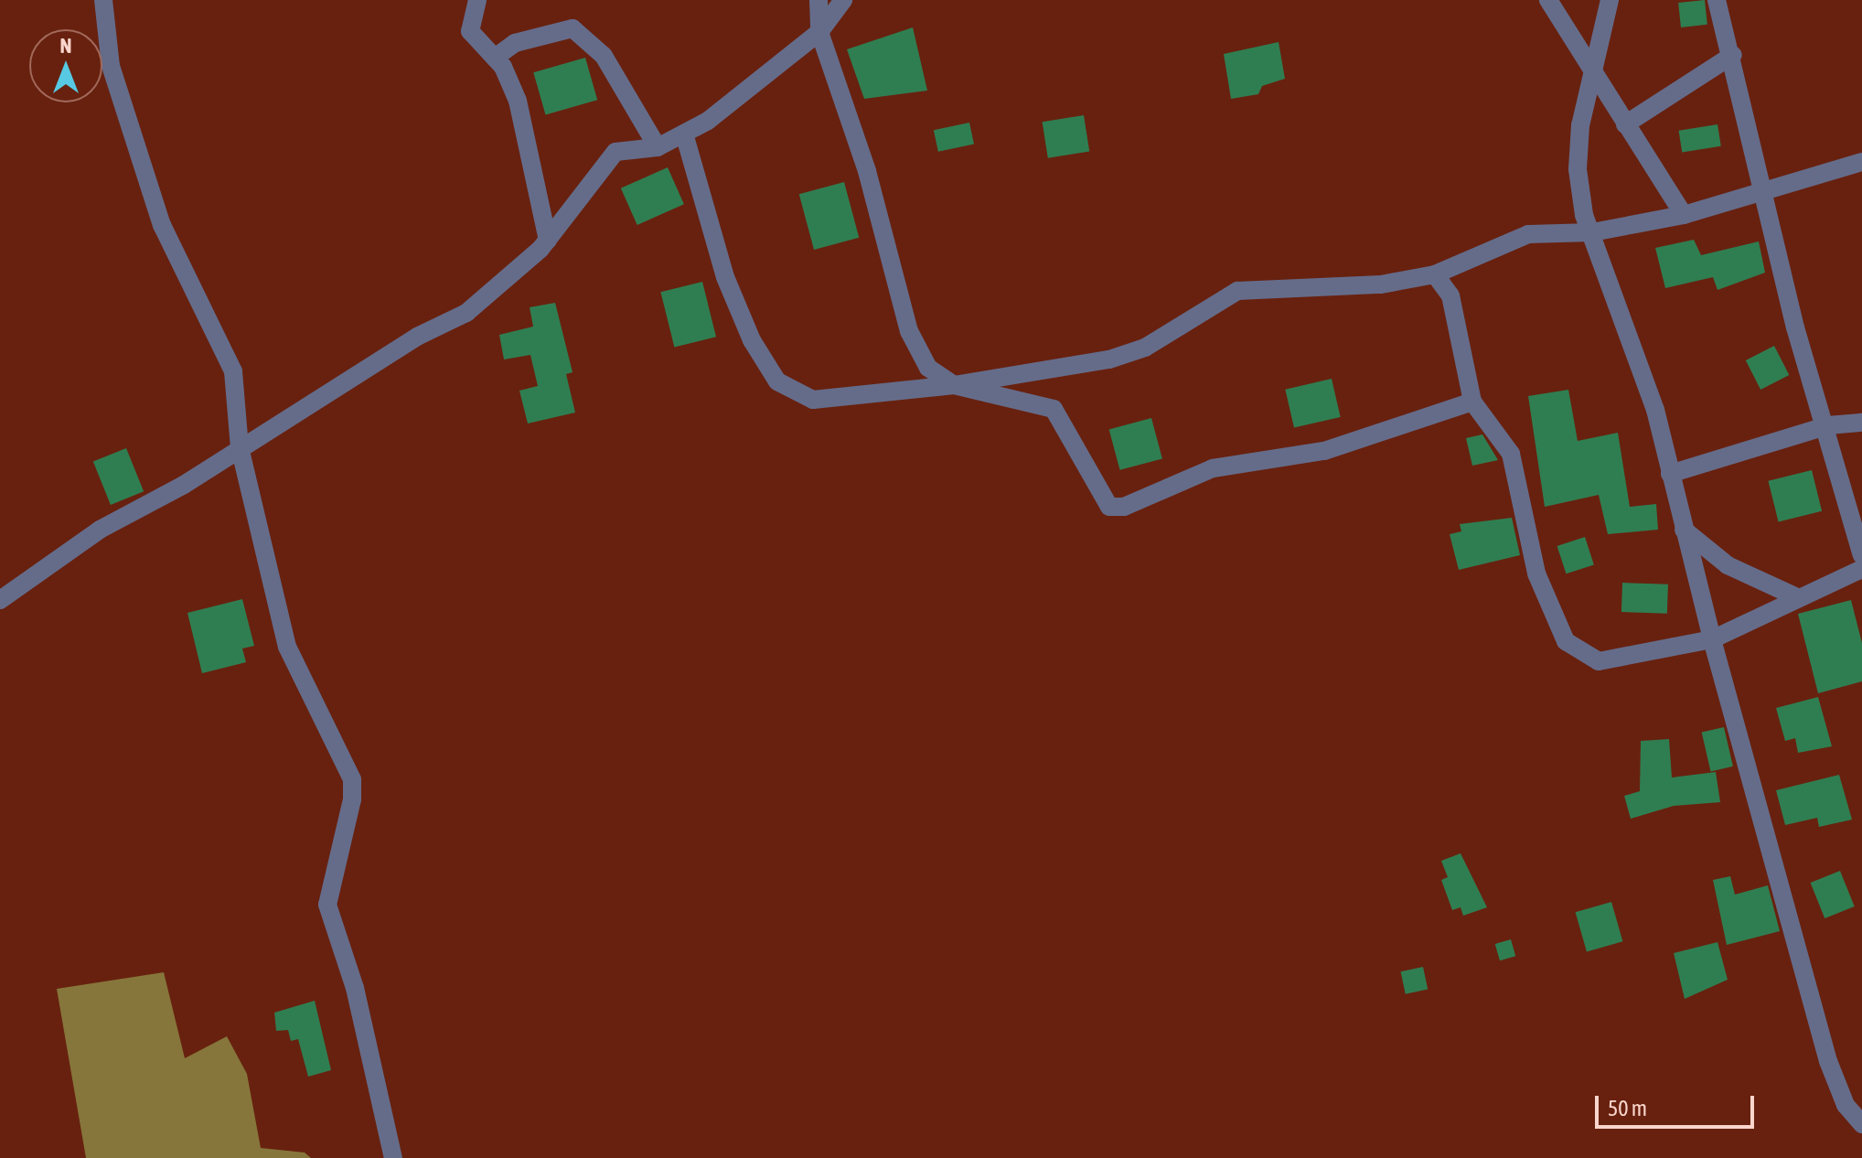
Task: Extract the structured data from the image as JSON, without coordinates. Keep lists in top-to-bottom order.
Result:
{
  "scale_bar": "50 m",
  "north": "top"
}
